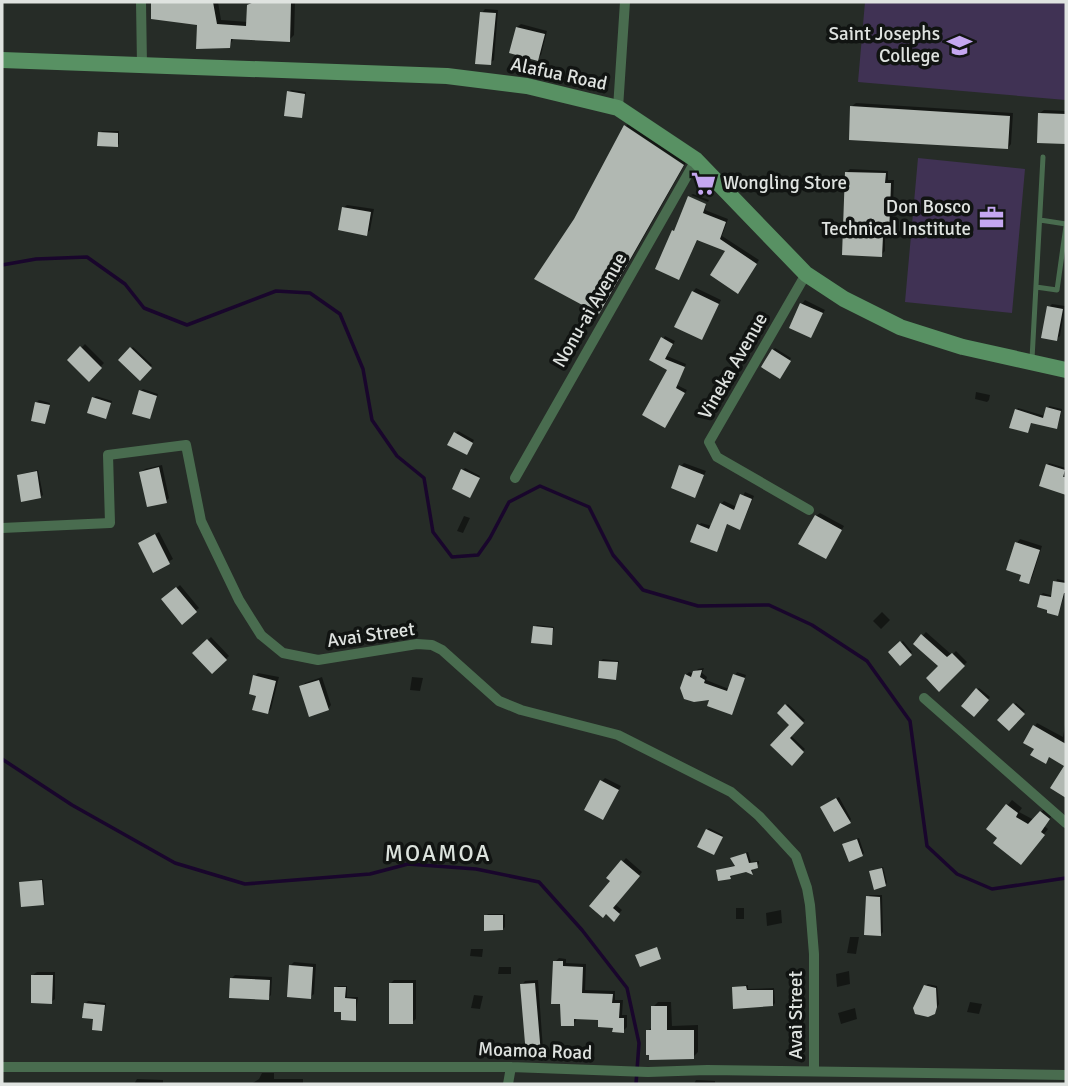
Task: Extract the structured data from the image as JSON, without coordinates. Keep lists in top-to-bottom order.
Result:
{
  "streets": {
    "street": [
      "Alafua Road",
      "Nonu-ai Avenue",
      "Vineka Avenue",
      "Avai Street",
      "Moamoa Road"
    ]
  },
  "crossings": [
    ["Alafua Road", "Nonu-ai Avenue"],
    ["Alafua Road", "Vineka Avenue"],
    ["Avai Street", "Moamoa Road"]
  ],
  "districts": ["MOAMOA"],
  "places": {
    "school or university": ["Saint Josephs College"],
    "supermarket": ["Wongling Store"],
    "office": ["Don Bosco Technical Institute"]
  }
}
